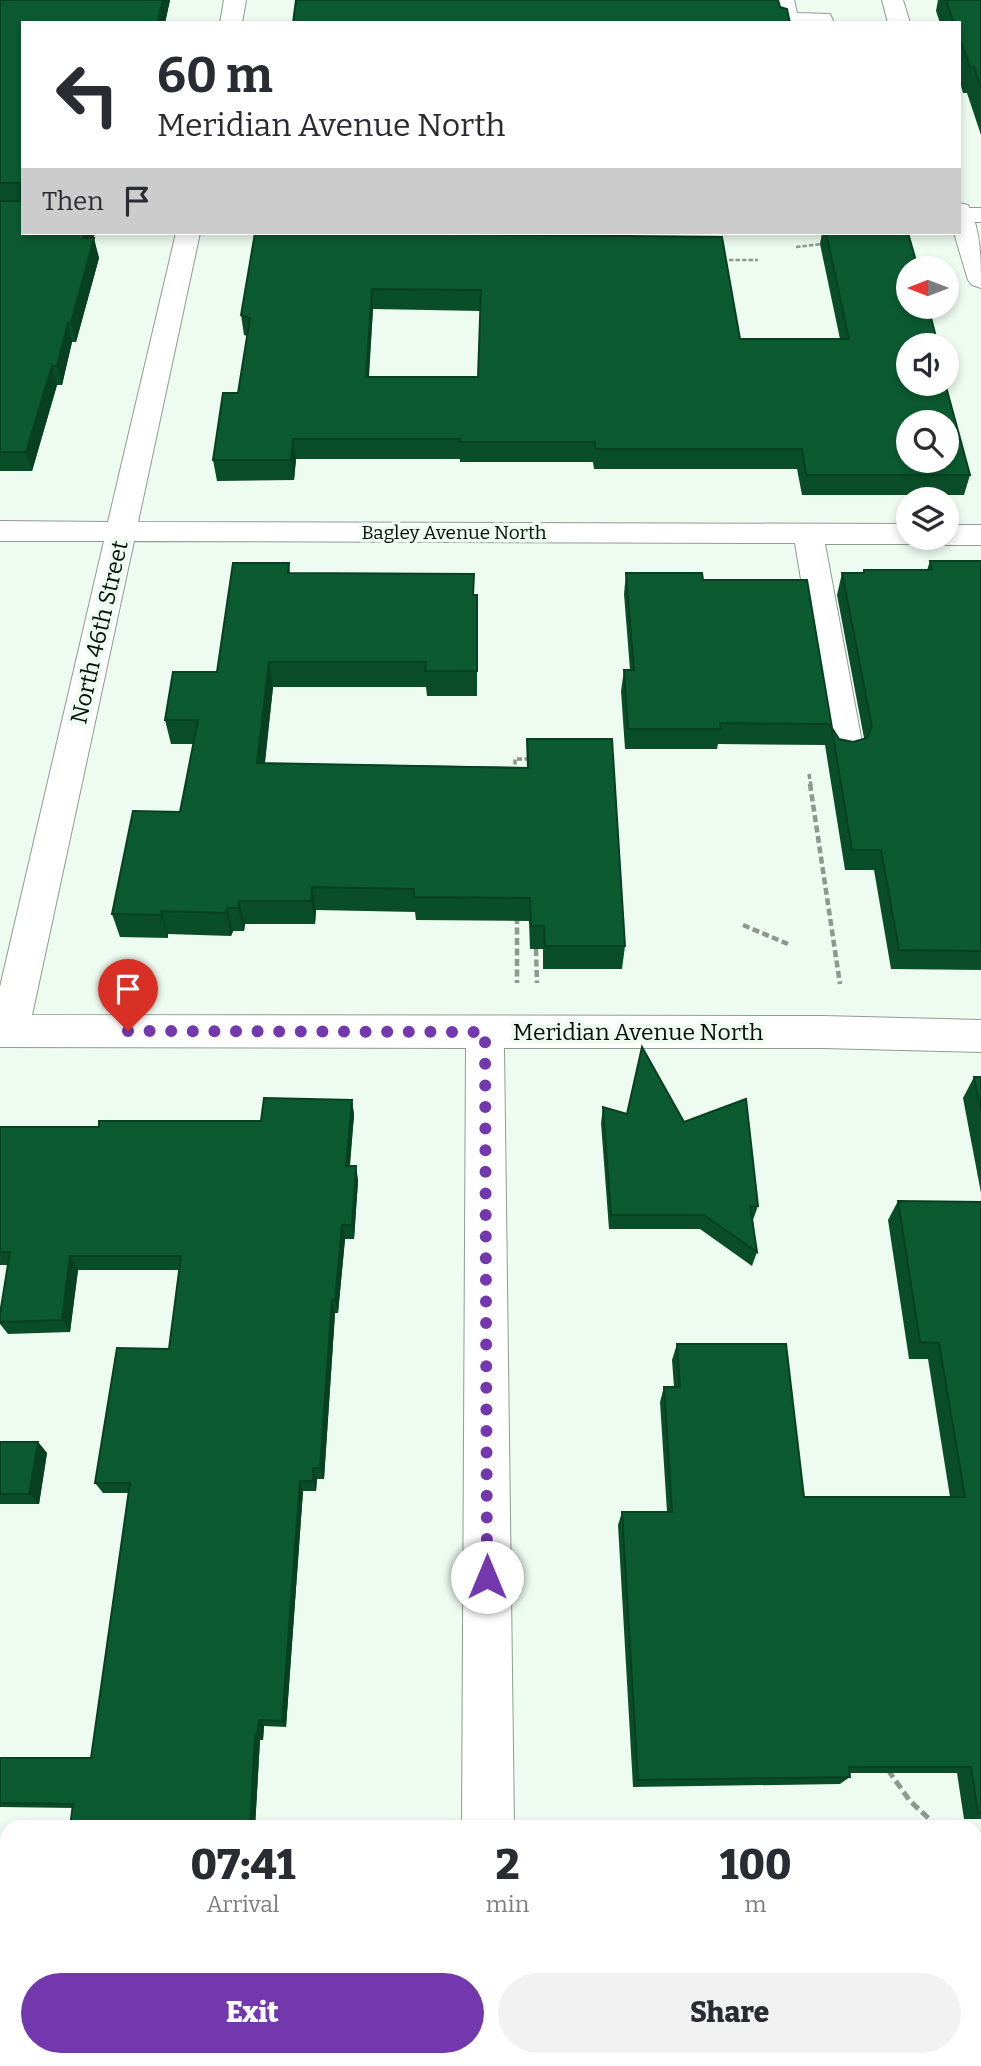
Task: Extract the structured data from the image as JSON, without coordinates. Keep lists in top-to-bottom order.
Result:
{
  "streets": {
    "street": ["Bagley Avenue North", "North 46th Street", "Meridian Avenue North"]
  },
  "crossings": [
    ["Bagley Avenue North", "North 46th Street"],
    ["North 46th Street", "Meridian Avenue North"]
  ],
  "north": "left",
  "page": {
    "turn": ["60 m", "Meridian Avenue North"],
    "then": "Then",
    "eta": [
      "07:41",
      "Arrival",
      "2",
      "min",
      "100",
      "m"
    ],
    "buttons": ["Exit", "Share"]
  }
}
